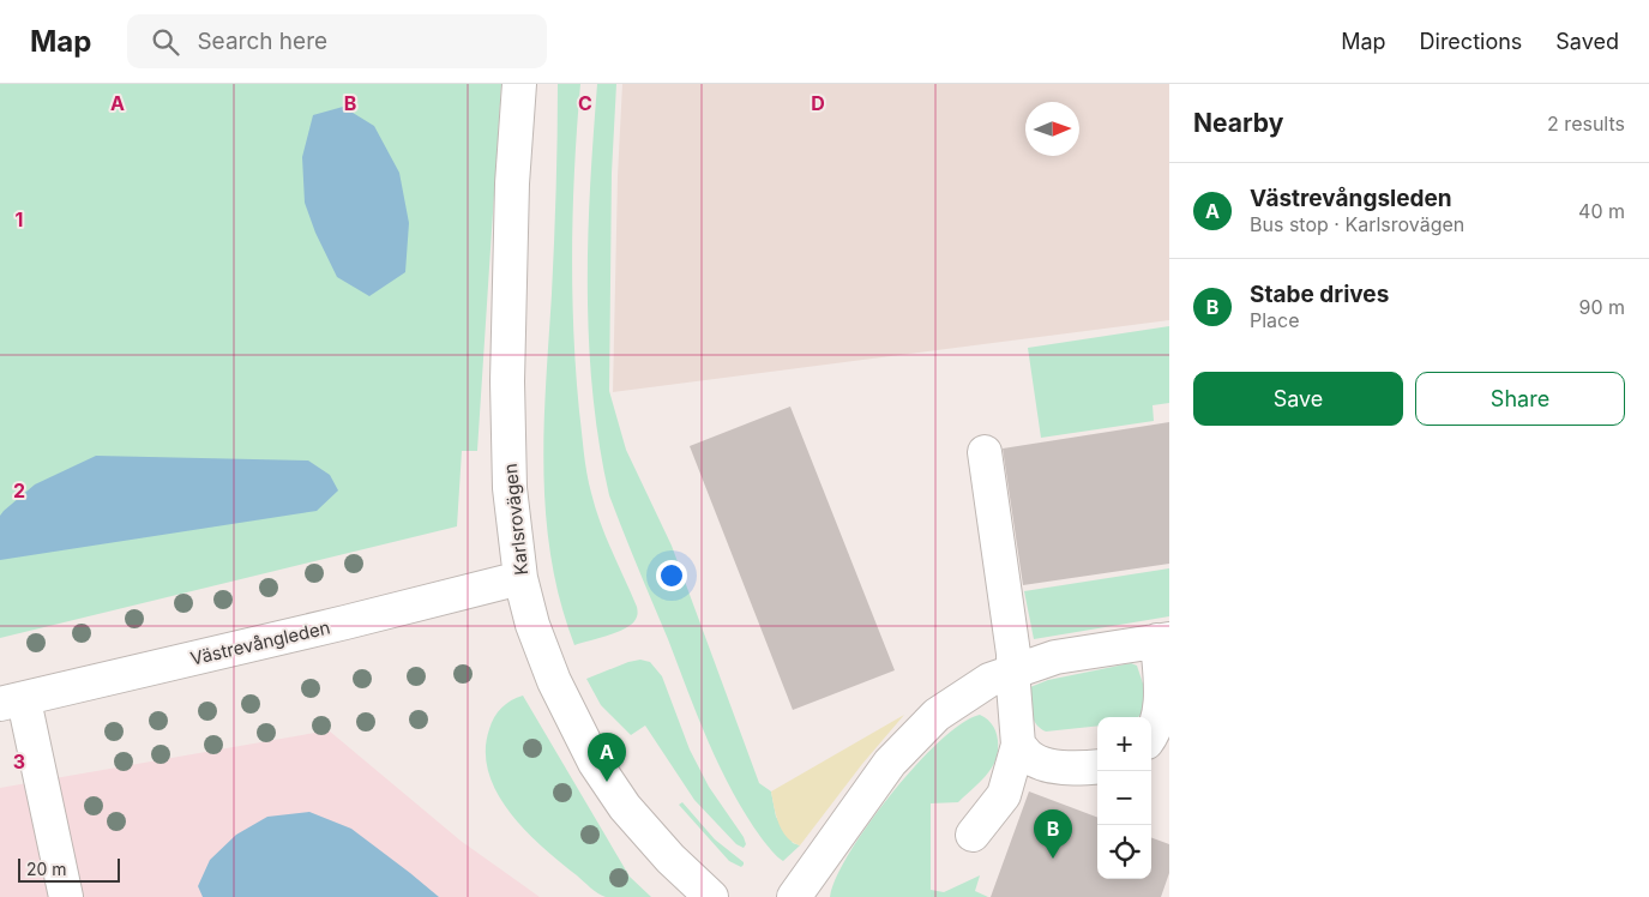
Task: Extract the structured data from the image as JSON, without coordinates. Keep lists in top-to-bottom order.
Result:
{
  "streets": {
    "street": ["Karlsrovägen", "Västrevångleden"]
  },
  "crossings": [
    ["Karlsrovägen", "Västrevångleden"]
  ],
  "scale_bar": "20 m",
  "north": "right",
  "page": {
    "header": "Map",
    "search": "Search here",
    "nav": ["Map", "Directions", "Saved"],
    "heading": ["Nearby", "2 results"],
    "list": [
      {
        "mark": "A",
        "name": "Västrevångsleden",
        "note": "Bus stop · Karlsrovägen",
        "value": "40 m"
      },
      {
        "mark": "B",
        "name": "Stabe drives",
        "note": "Place",
        "value": "90 m"
      }
    ],
    "buttons": ["Save", "Share"],
    "map_buttons": ["+", "−"],
    "pins": ["A", "B"],
    "scale": "20 m"
  },
  "grid": {
    "columns": [
      "A",
      "B",
      "C",
      "D"
    ],
    "rows": ["1", "2", "3"]
  }
}
